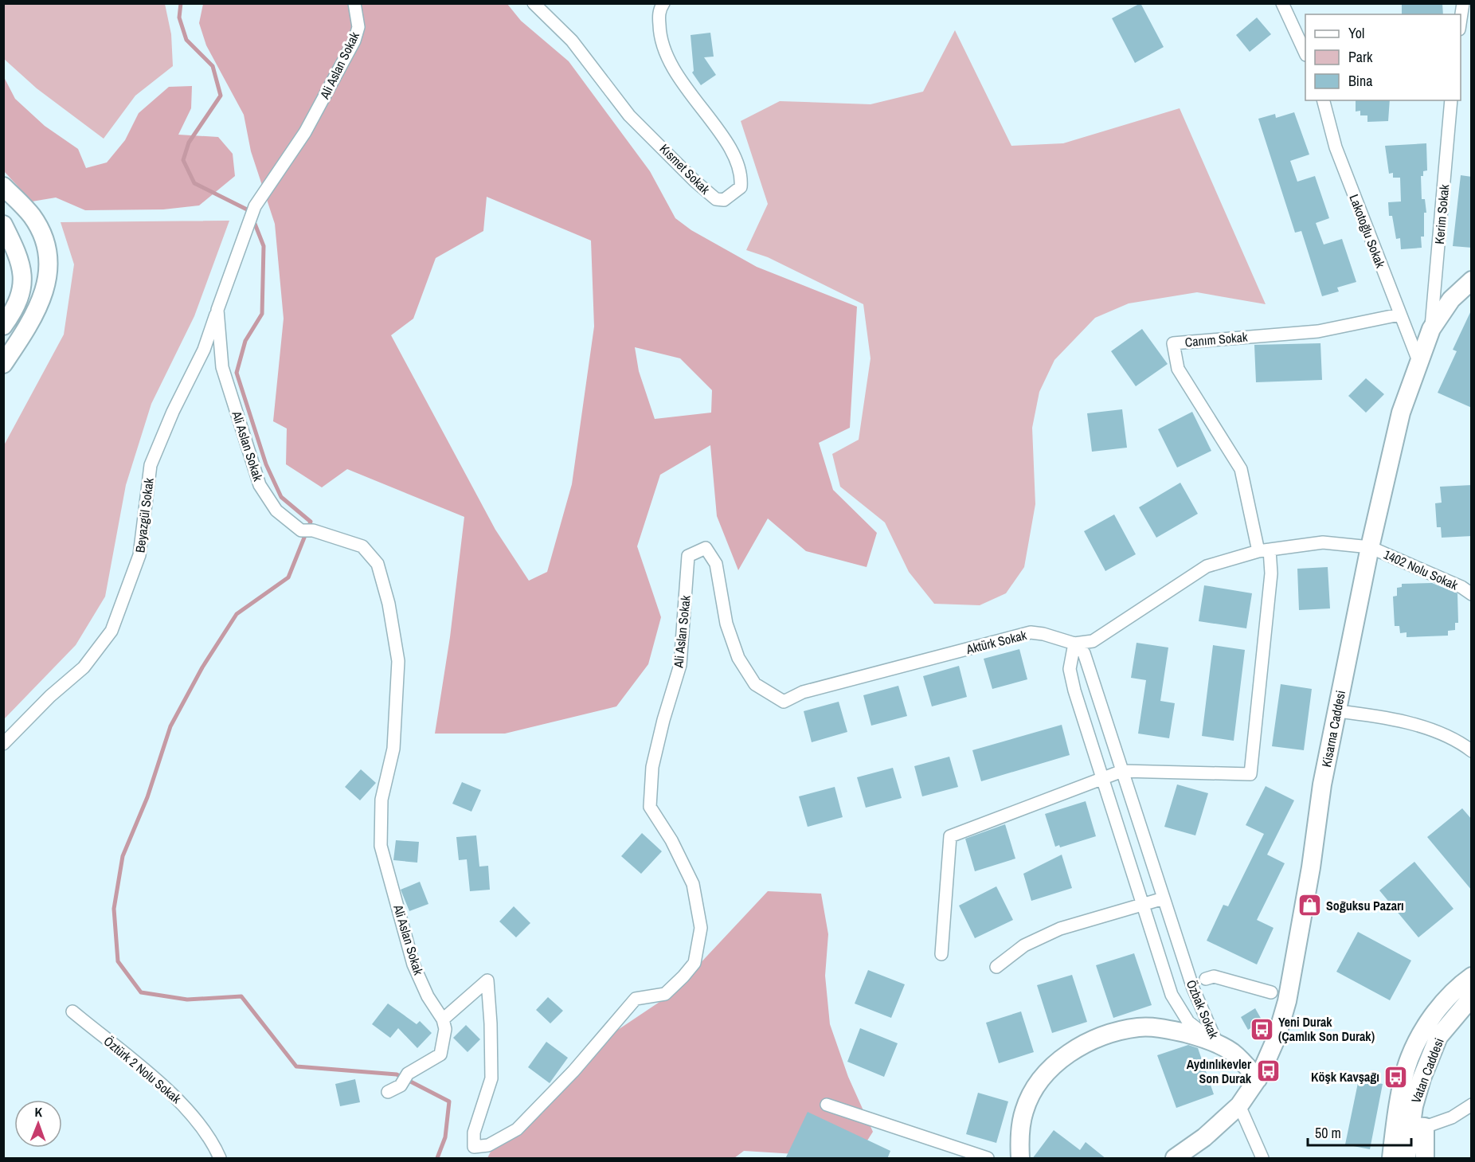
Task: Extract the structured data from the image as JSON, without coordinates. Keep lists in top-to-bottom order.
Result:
{
  "streets": {
    "street": [
      "Ali Aslan Sokak",
      "Kısmet Sokak",
      "Kerim Sokak",
      "Lakotoğlu Sokak",
      "Canım Sokak",
      "Beyazgül Sokak",
      "1402 Nolu Sokak",
      "Aktürk Sokak",
      "Kisarna Caddesi",
      "Özbak Sokak",
      "Öztürk 2 Nolu Sokak",
      "Vatan Caddesi"
    ]
  },
  "crossings": [
    ["Ali Aslan Sokak", "Beyazgül Sokak"],
    ["Ali Aslan Sokak", "Aktürk Sokak"],
    ["Kerim Sokak", "Kisarna Caddesi"],
    ["Lakotoğlu Sokak", "Canım Sokak"],
    ["Lakotoğlu Sokak", "Kisarna Caddesi"],
    ["Canım Sokak", "Aktürk Sokak"],
    ["1402 Nolu Sokak", "Aktürk Sokak"],
    ["1402 Nolu Sokak", "Kisarna Caddesi"],
    ["Aktürk Sokak", "Kisarna Caddesi"],
    ["Aktürk Sokak", "Özbak Sokak"]
  ],
  "places": {
    "shop": ["Soğuksu Pazarı"],
    "bus stop": ["Yeni Durak (Çamlık Son Durak)", "Aydınlıkevler Son Durak", "Köşk Kavşağı"]
  },
  "legend": ["Yol", "Park", "Bina"],
  "scale_bar": "50 m",
  "north": "top"
}
